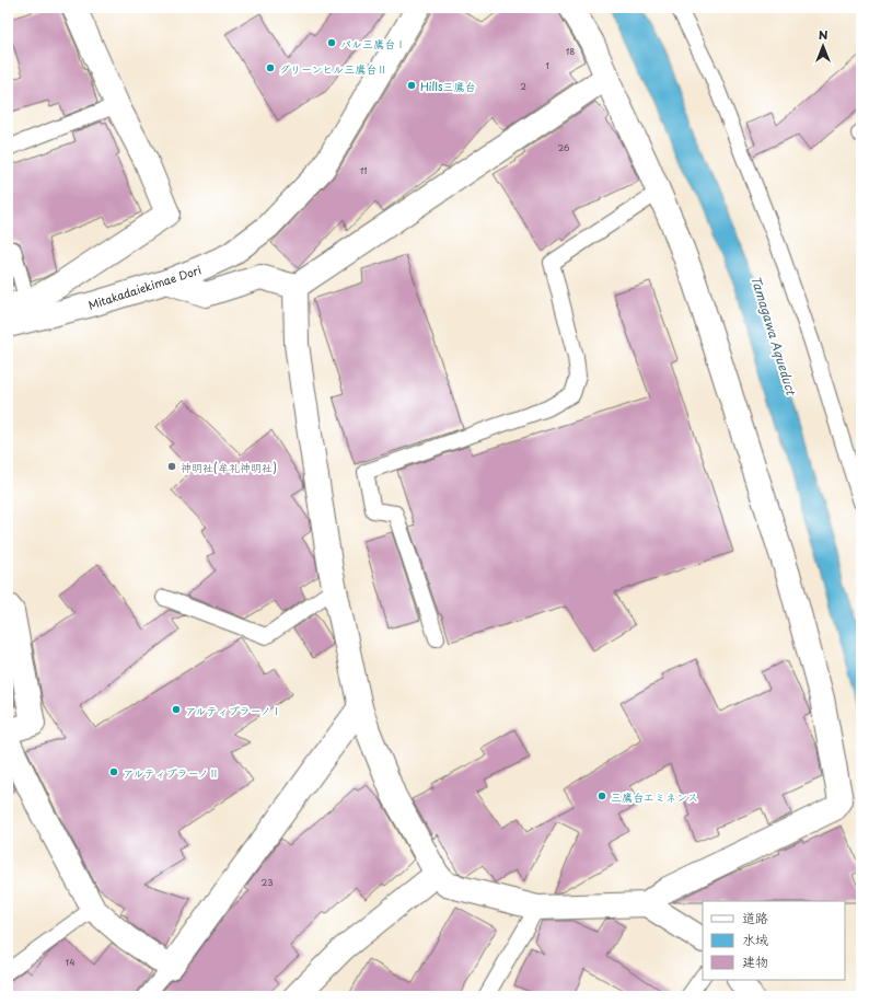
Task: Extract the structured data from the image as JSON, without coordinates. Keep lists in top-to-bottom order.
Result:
{
  "streets": {
    "street": ["Mitakadaiekimae Dori"]
  },
  "water": ["Tamagawa Aqueduct"],
  "places": [
    "パル三鷹台Ⅰ",
    "グリーンヒル三鷹台Ⅱ",
    "Hills三鷹台",
    "神明社(牟礼神明社)",
    "アルティプラーノⅠ",
    "アルティプラーノⅡ",
    "三鷹台エミネンス"
  ],
  "house_numbers": [
    "18",
    "1",
    "2",
    "26",
    "11",
    "23",
    "14"
  ],
  "legend": ["道路", "水域", "建物"],
  "north": "top"
}
